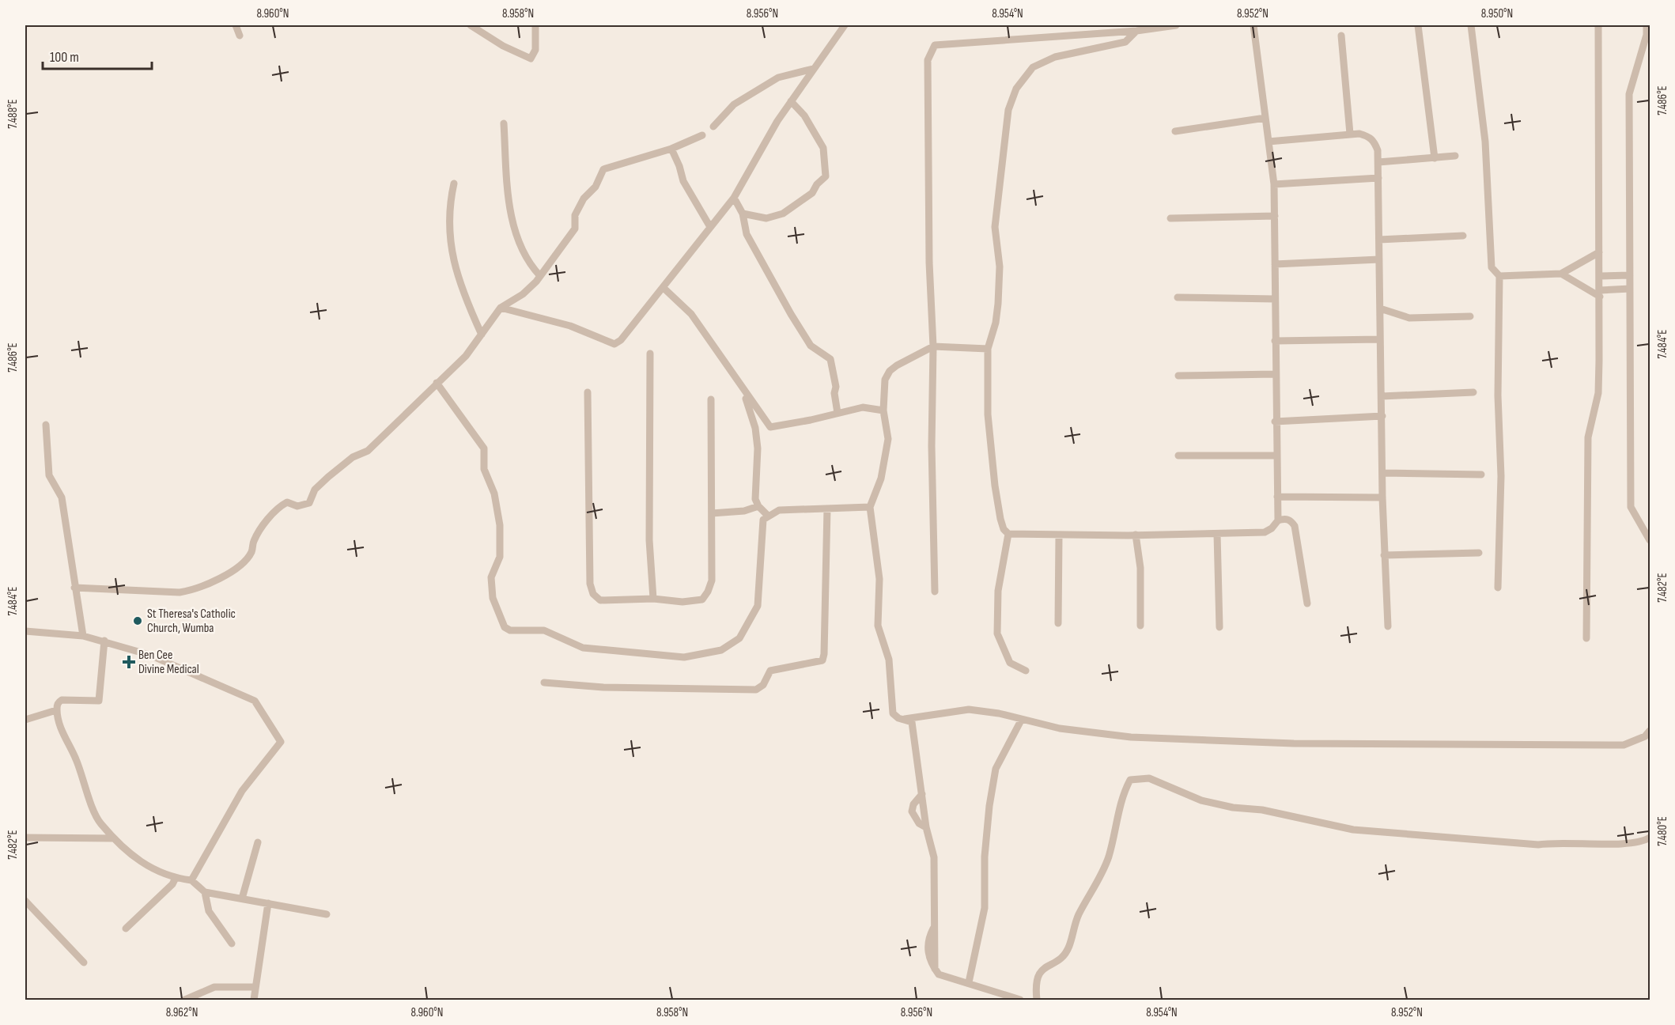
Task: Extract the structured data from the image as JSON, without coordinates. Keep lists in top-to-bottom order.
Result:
{
  "places": {
    "other": ["St Theresa's Catholic Church, Wumba"],
    "health": ["Ben Cee Divine Medical"]
  },
  "scale_bar": "100 m",
  "coordinates": [
    "8.960°N",
    "8.958°N",
    "8.956°N",
    "8.954°N",
    "8.952°N",
    "8.950°N",
    "7.486°E",
    "7.488°E",
    "7.484°E",
    "7.482°E",
    "7.480°E",
    "8.962°N"
  ]
}
